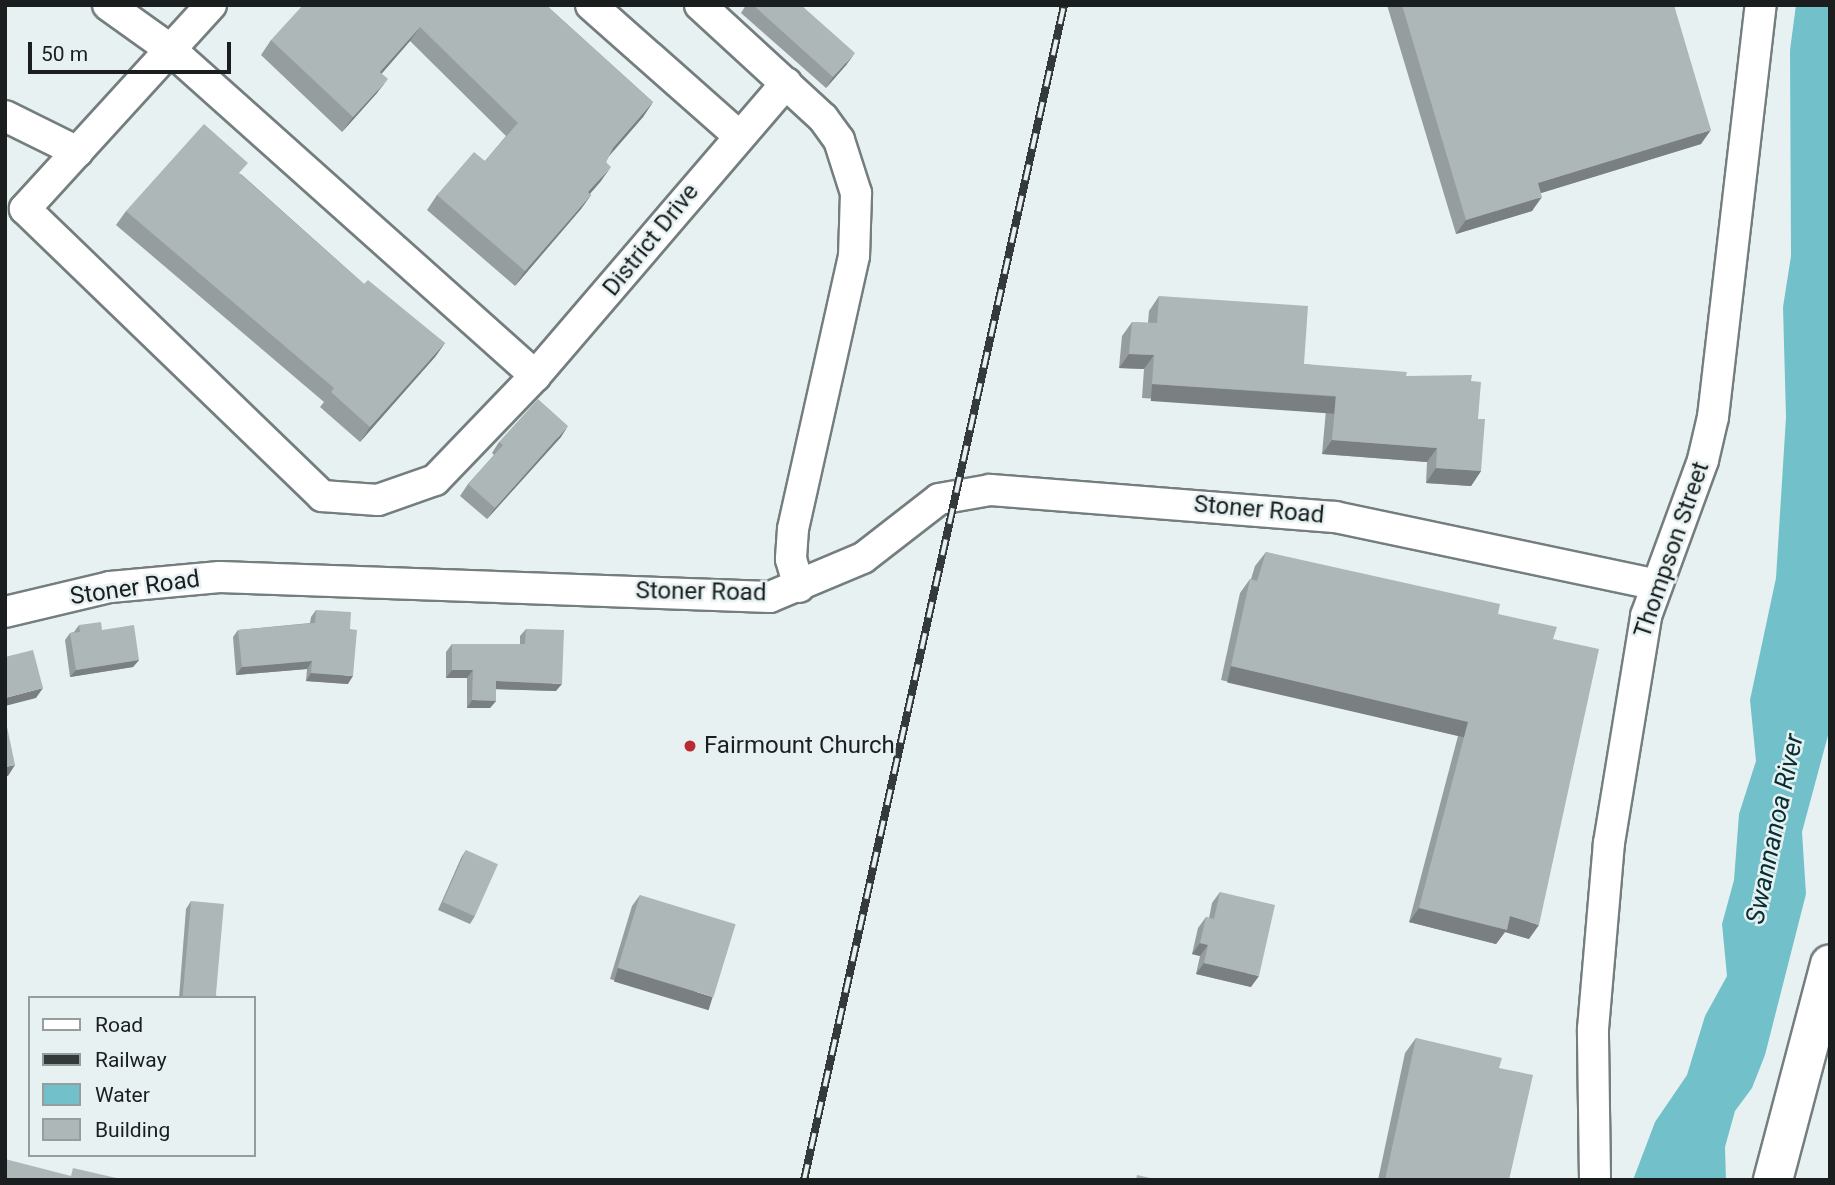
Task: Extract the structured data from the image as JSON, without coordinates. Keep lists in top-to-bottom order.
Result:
{
  "streets": {
    "street": ["District Drive", "Stoner Road", "Thompson Street"]
  },
  "crossings": [
    ["Stoner Road", "Thompson Street"]
  ],
  "water": ["Swannanoa River"],
  "places": ["Fairmount Church"],
  "legend": [
    "Road",
    "Railway",
    "Water",
    "Building"
  ],
  "scale_bar": "50 m"
}
